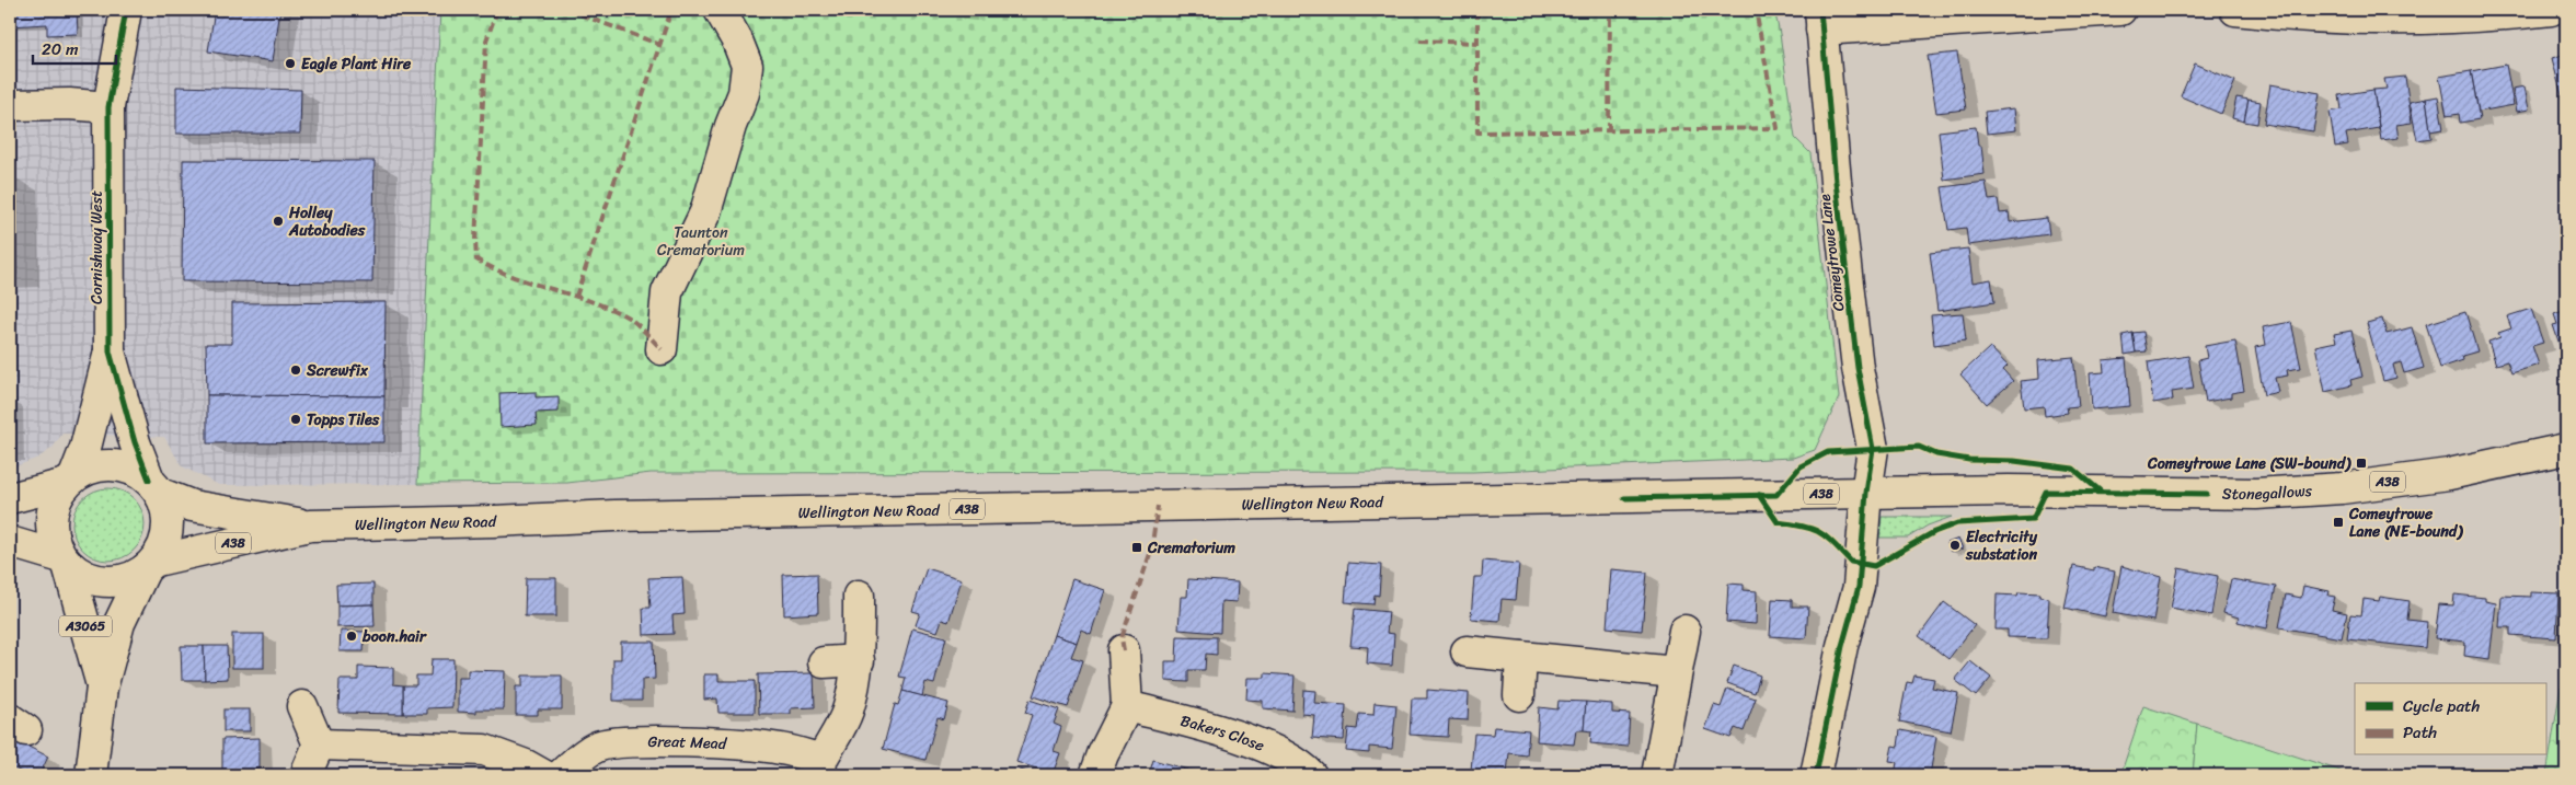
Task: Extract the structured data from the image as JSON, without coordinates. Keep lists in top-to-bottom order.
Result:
{
  "streets": {
    "street": [
      "Cornishway West",
      "Comeytrowe Lane",
      "A38",
      "Stonegallows",
      "Wellington New Road",
      "A3065",
      "Bakers Close",
      "Great Mead"
    ]
  },
  "crossings": [
    ["Cornishway West", "A38"],
    ["Cornishway West", "Wellington New Road"],
    ["Cornishway West", "A3065"],
    ["Comeytrowe Lane", "Stonegallows"],
    ["Comeytrowe Lane", "Wellington New Road"],
    ["A38", "Wellington New Road"],
    ["A38", "A3065"],
    ["Stonegallows", "Wellington New Road"],
    ["Wellington New Road", "A3065"]
  ],
  "parks": ["Taunton Crematorium"],
  "places": {
    "other": [
      "Eagle Plant Hire",
      "Holley Autobodies",
      "Screwfix",
      "Topps Tiles",
      "Electricity substation",
      "boon.hair"
    ],
    "transit": ["Comeytrowe Lane (SW-bound)", "Comeytrowe Lane (NE-bound)", "Crematorium"]
  },
  "legend": ["Cycle path", "Path"],
  "scale_bar": "20 m"
}
